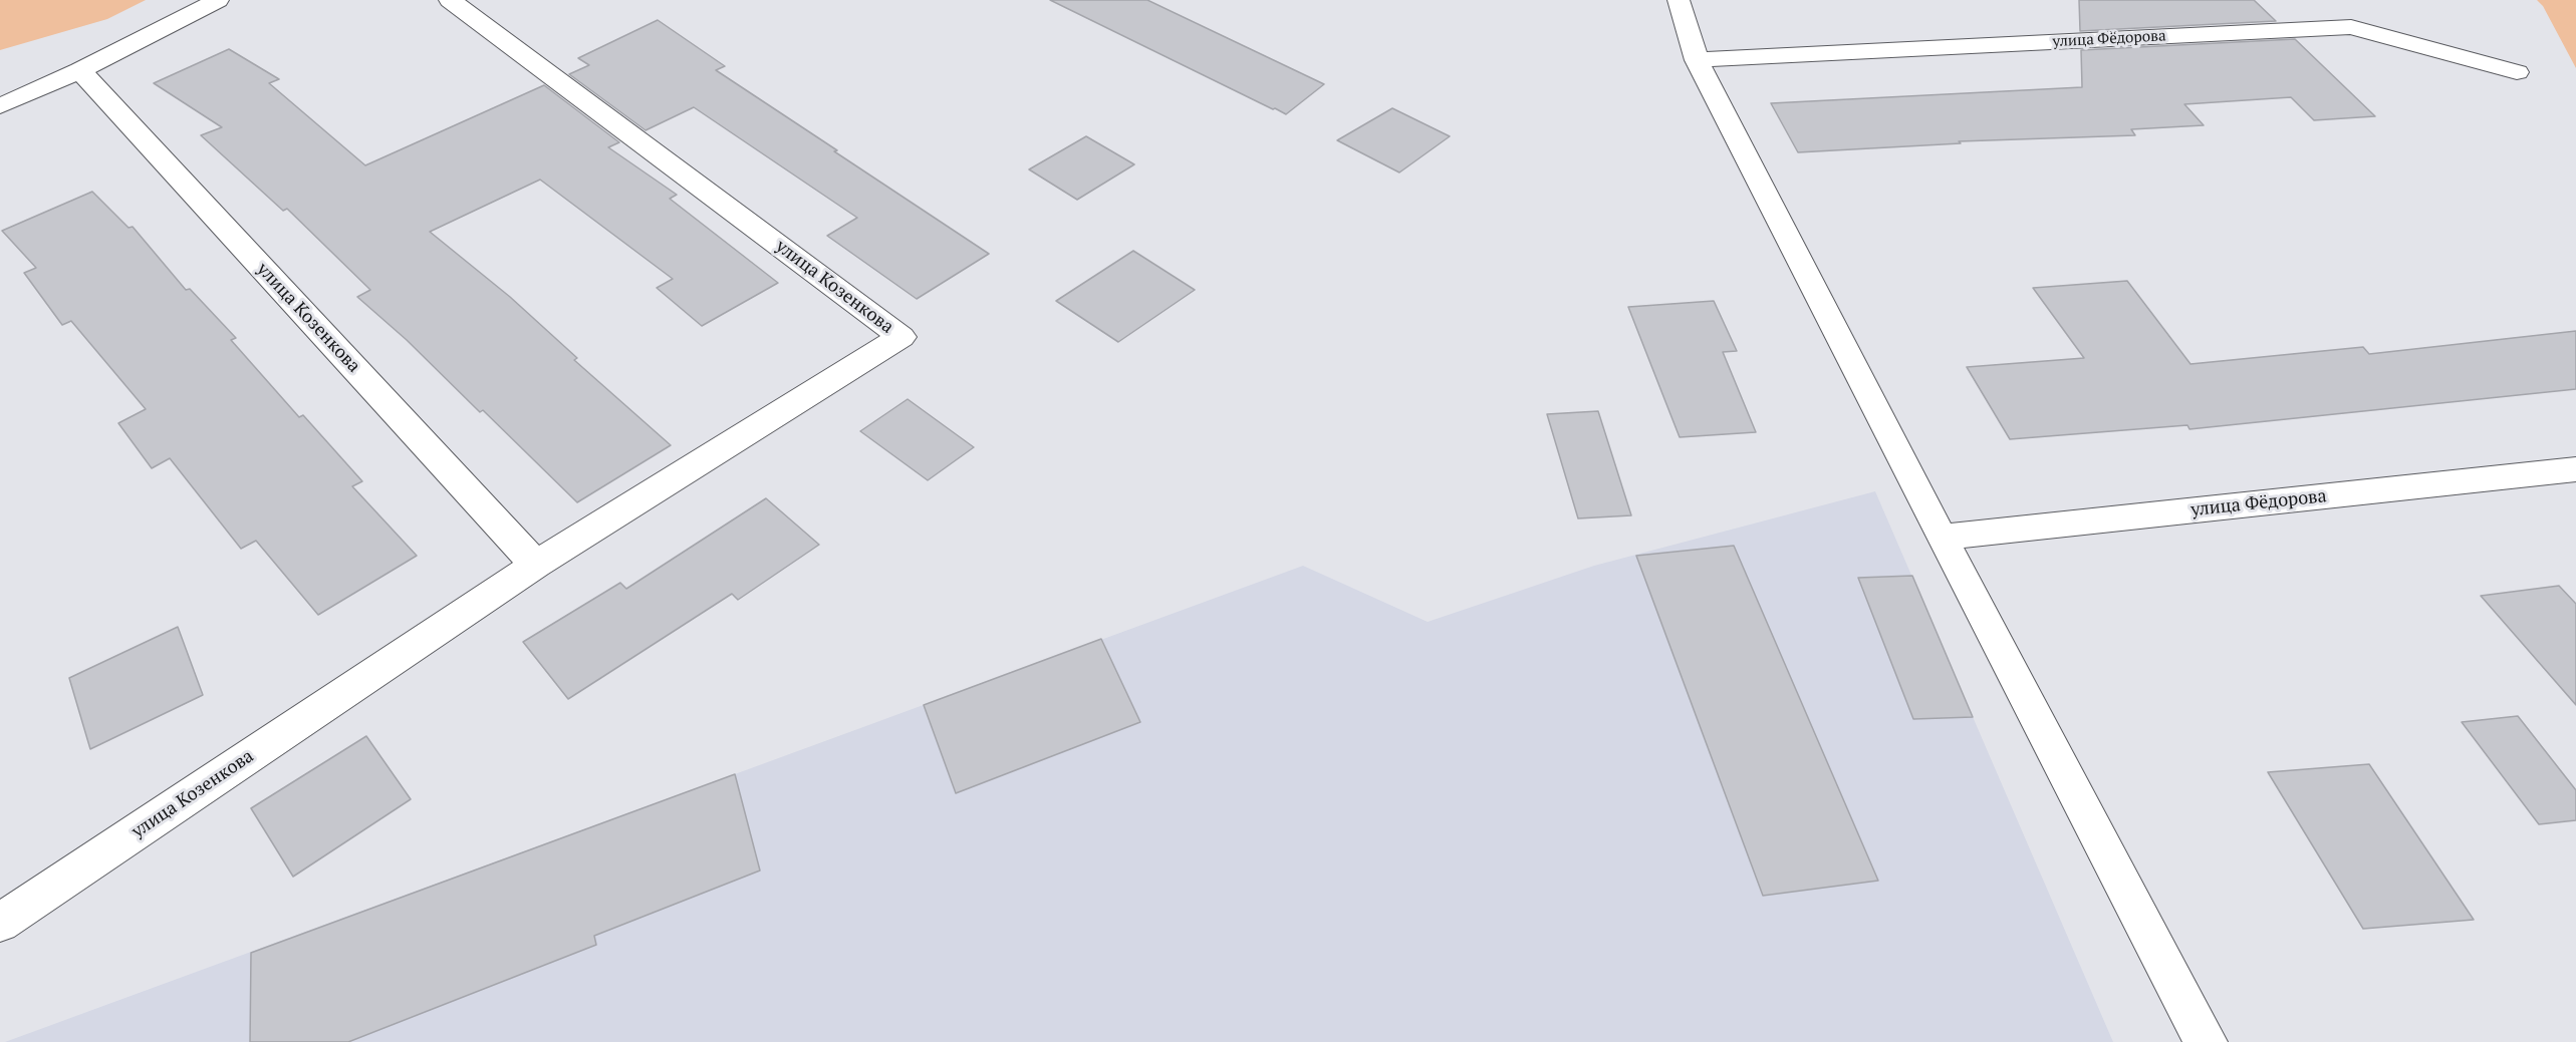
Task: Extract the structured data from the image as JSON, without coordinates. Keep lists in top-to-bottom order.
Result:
{
  "streets": {
    "street": ["улица Фёдорова", "улица Козенкова"]
  }
}
